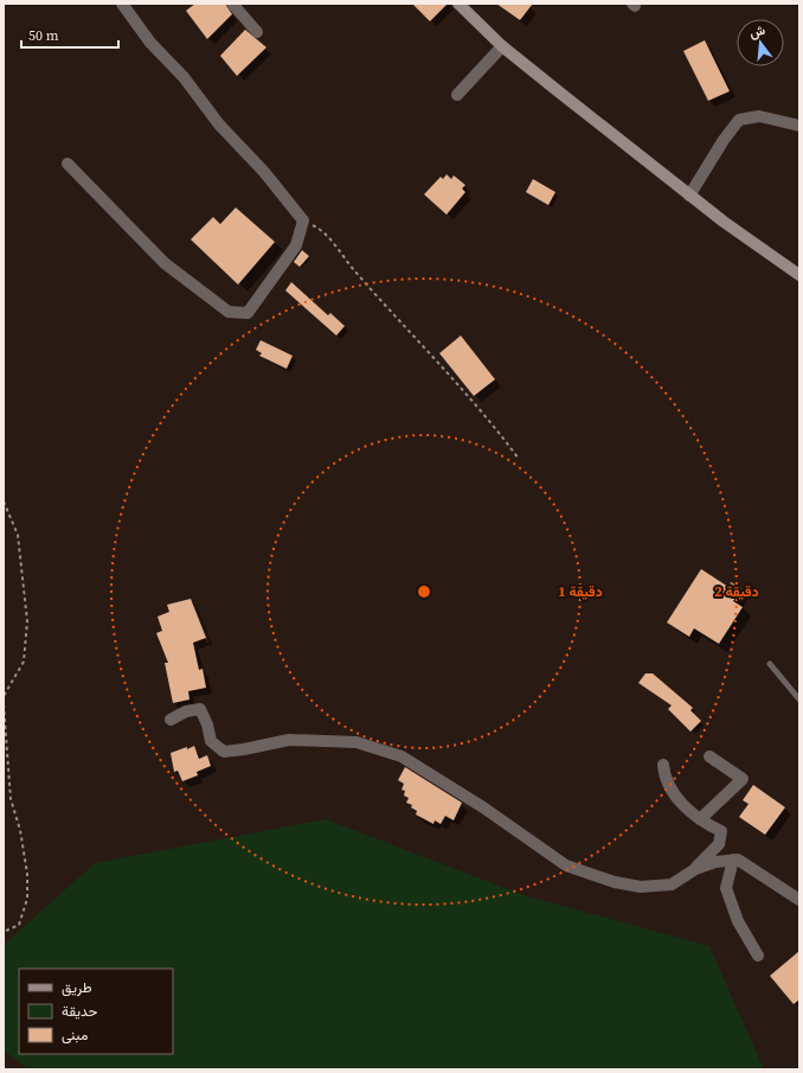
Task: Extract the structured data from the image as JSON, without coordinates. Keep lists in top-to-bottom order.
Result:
{
  "legend": ["طريق", "حديقة", "مبنى"],
  "scale_bar": "50 m",
  "north": "top",
  "rings": ["1 دقيقة", "2 دقيقة"]
}
